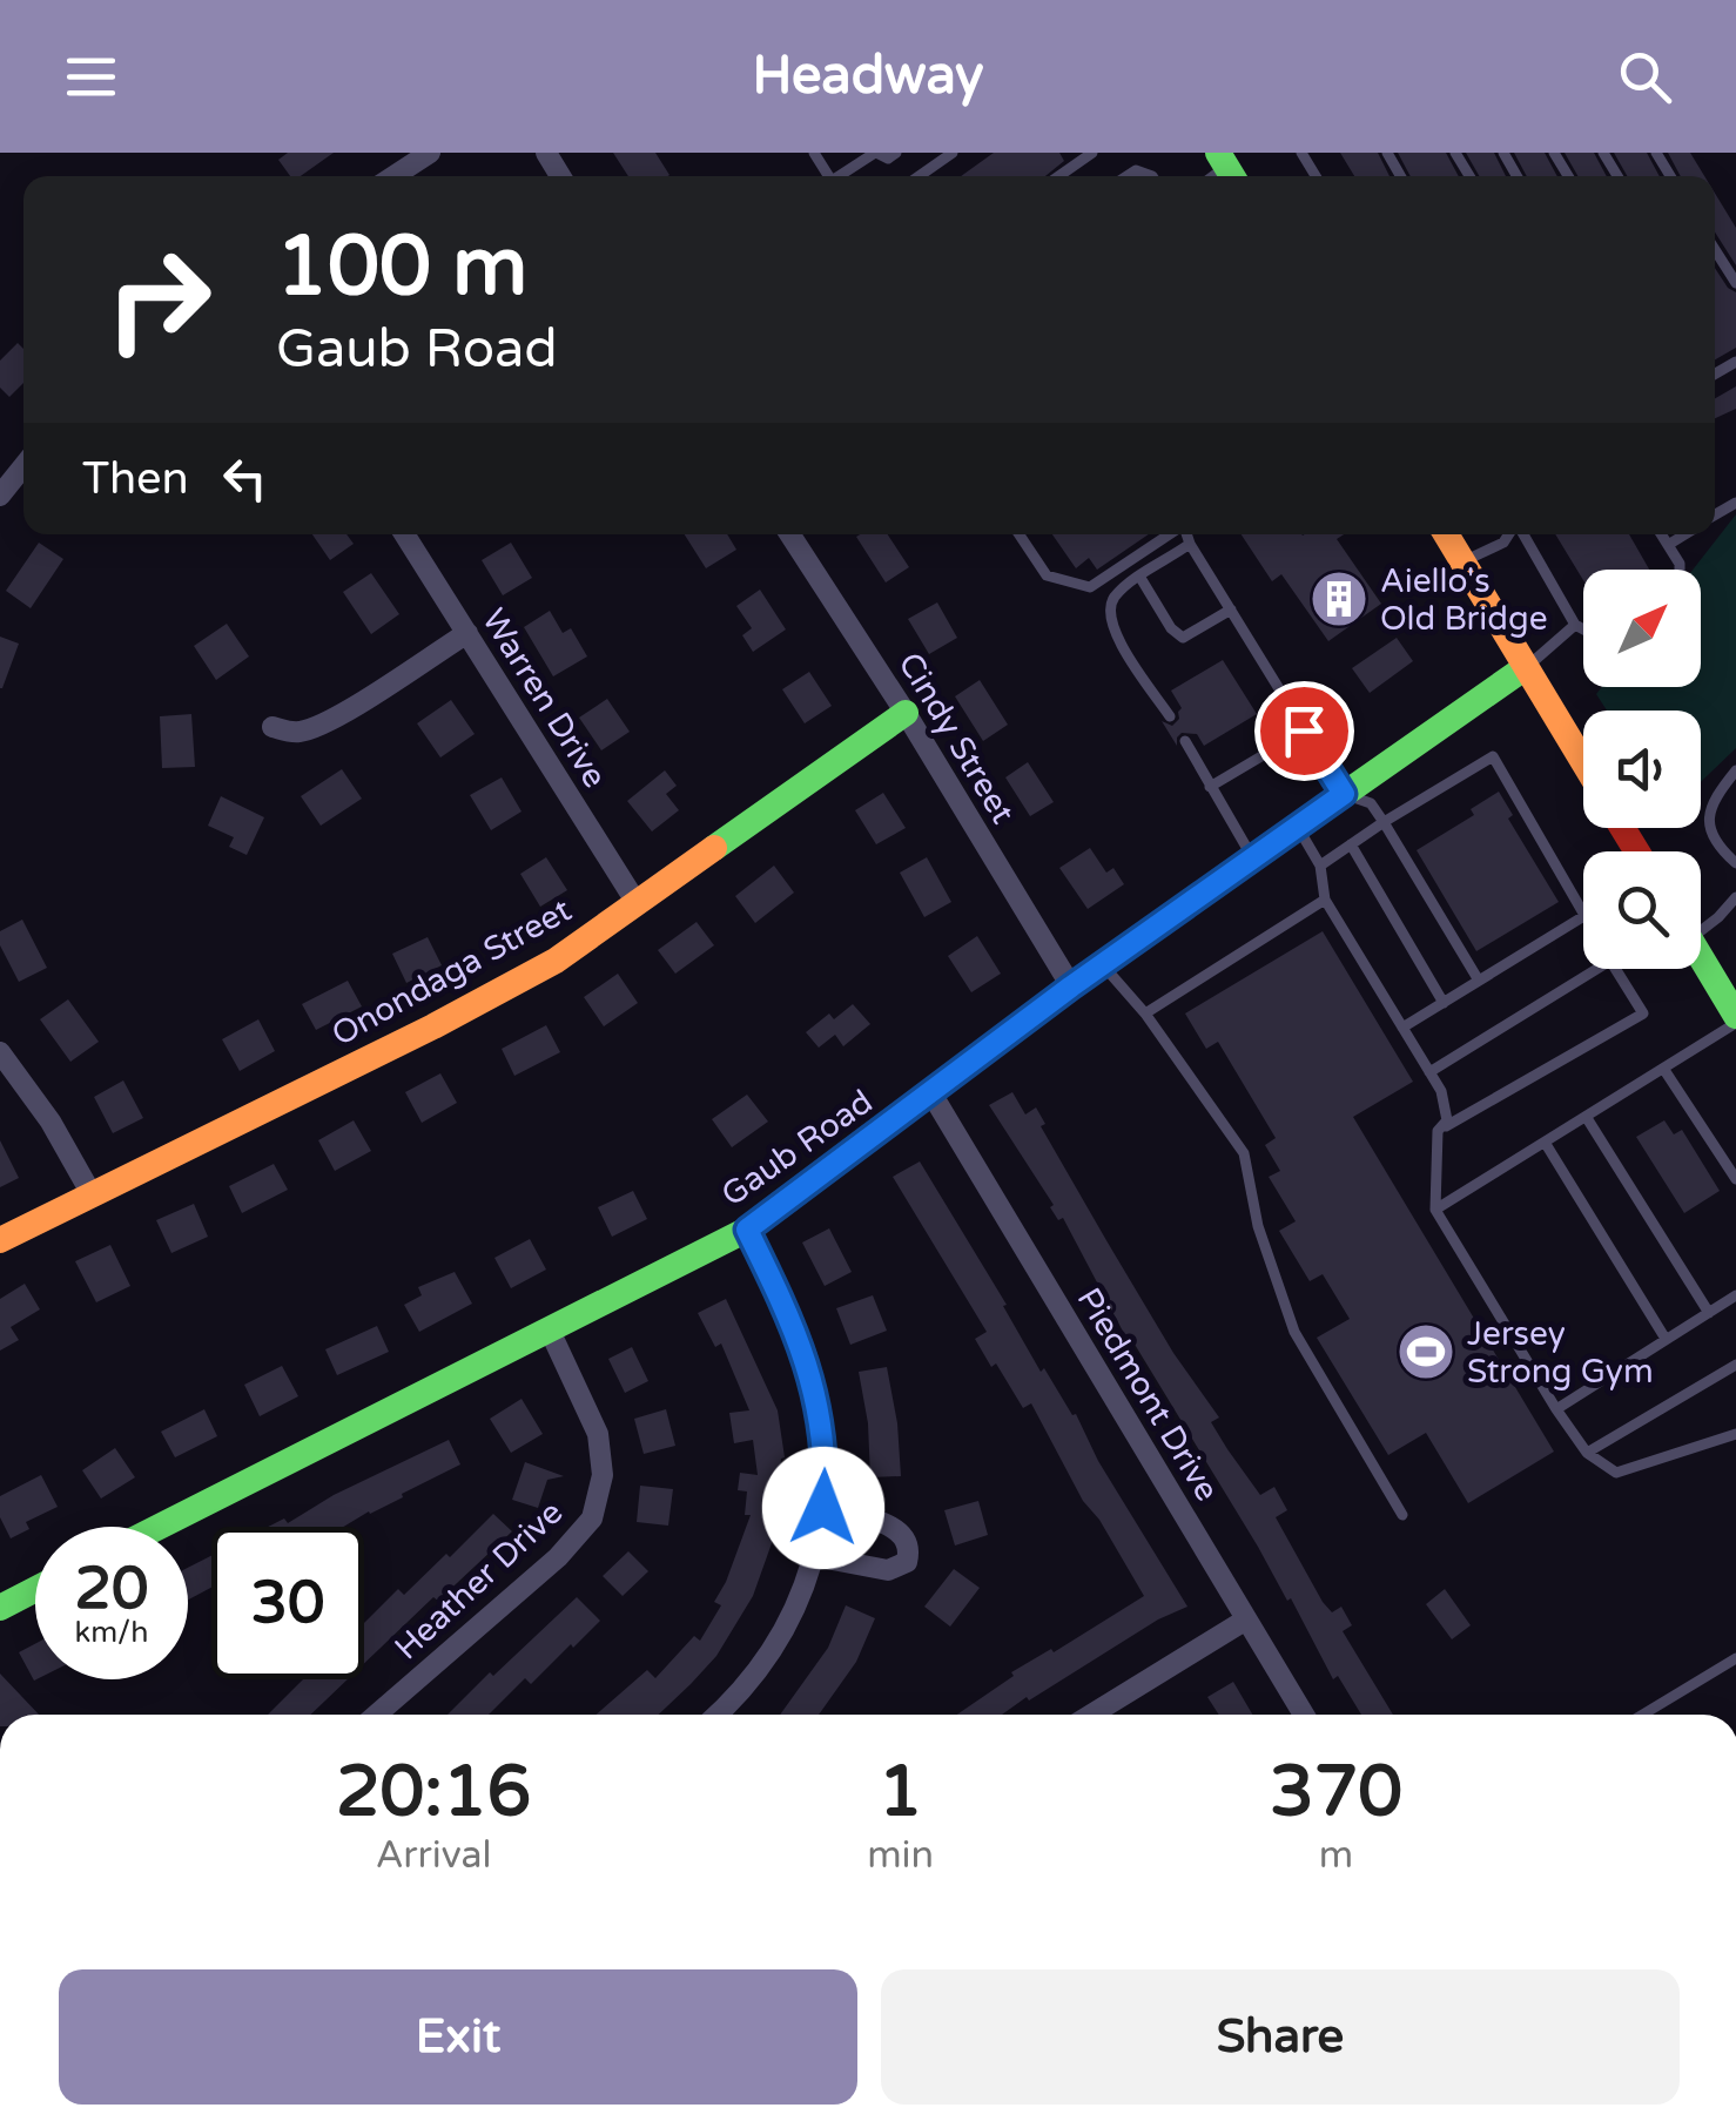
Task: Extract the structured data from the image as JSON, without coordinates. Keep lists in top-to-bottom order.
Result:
{
  "streets": {
    "street": [
      "Warren Drive",
      "Cindy Street",
      "Onondaga Street",
      "Gaub Road",
      "Piedmont Drive",
      "Heather Drive"
    ]
  },
  "crossings": [
    ["Warren Drive", "Onondaga Street"],
    ["Cindy Street", "Onondaga Street"],
    ["Cindy Street", "Gaub Road"],
    ["Gaub Road", "Piedmont Drive"],
    ["Gaub Road", "Heather Drive"]
  ],
  "places": {
    "building": ["Aiello's Old Bridge"],
    "sports": ["Jersey Strong Gym"]
  },
  "north": "top right",
  "page": {
    "header": "Headway",
    "turn": ["100 m", "Gaub Road"],
    "then": "Then",
    "speed": "20 km/h",
    "limit": "30",
    "eta": [
      "20:16",
      "Arrival",
      "1",
      "min",
      "370",
      "m"
    ],
    "buttons": ["Exit", "Share"]
  }
}
